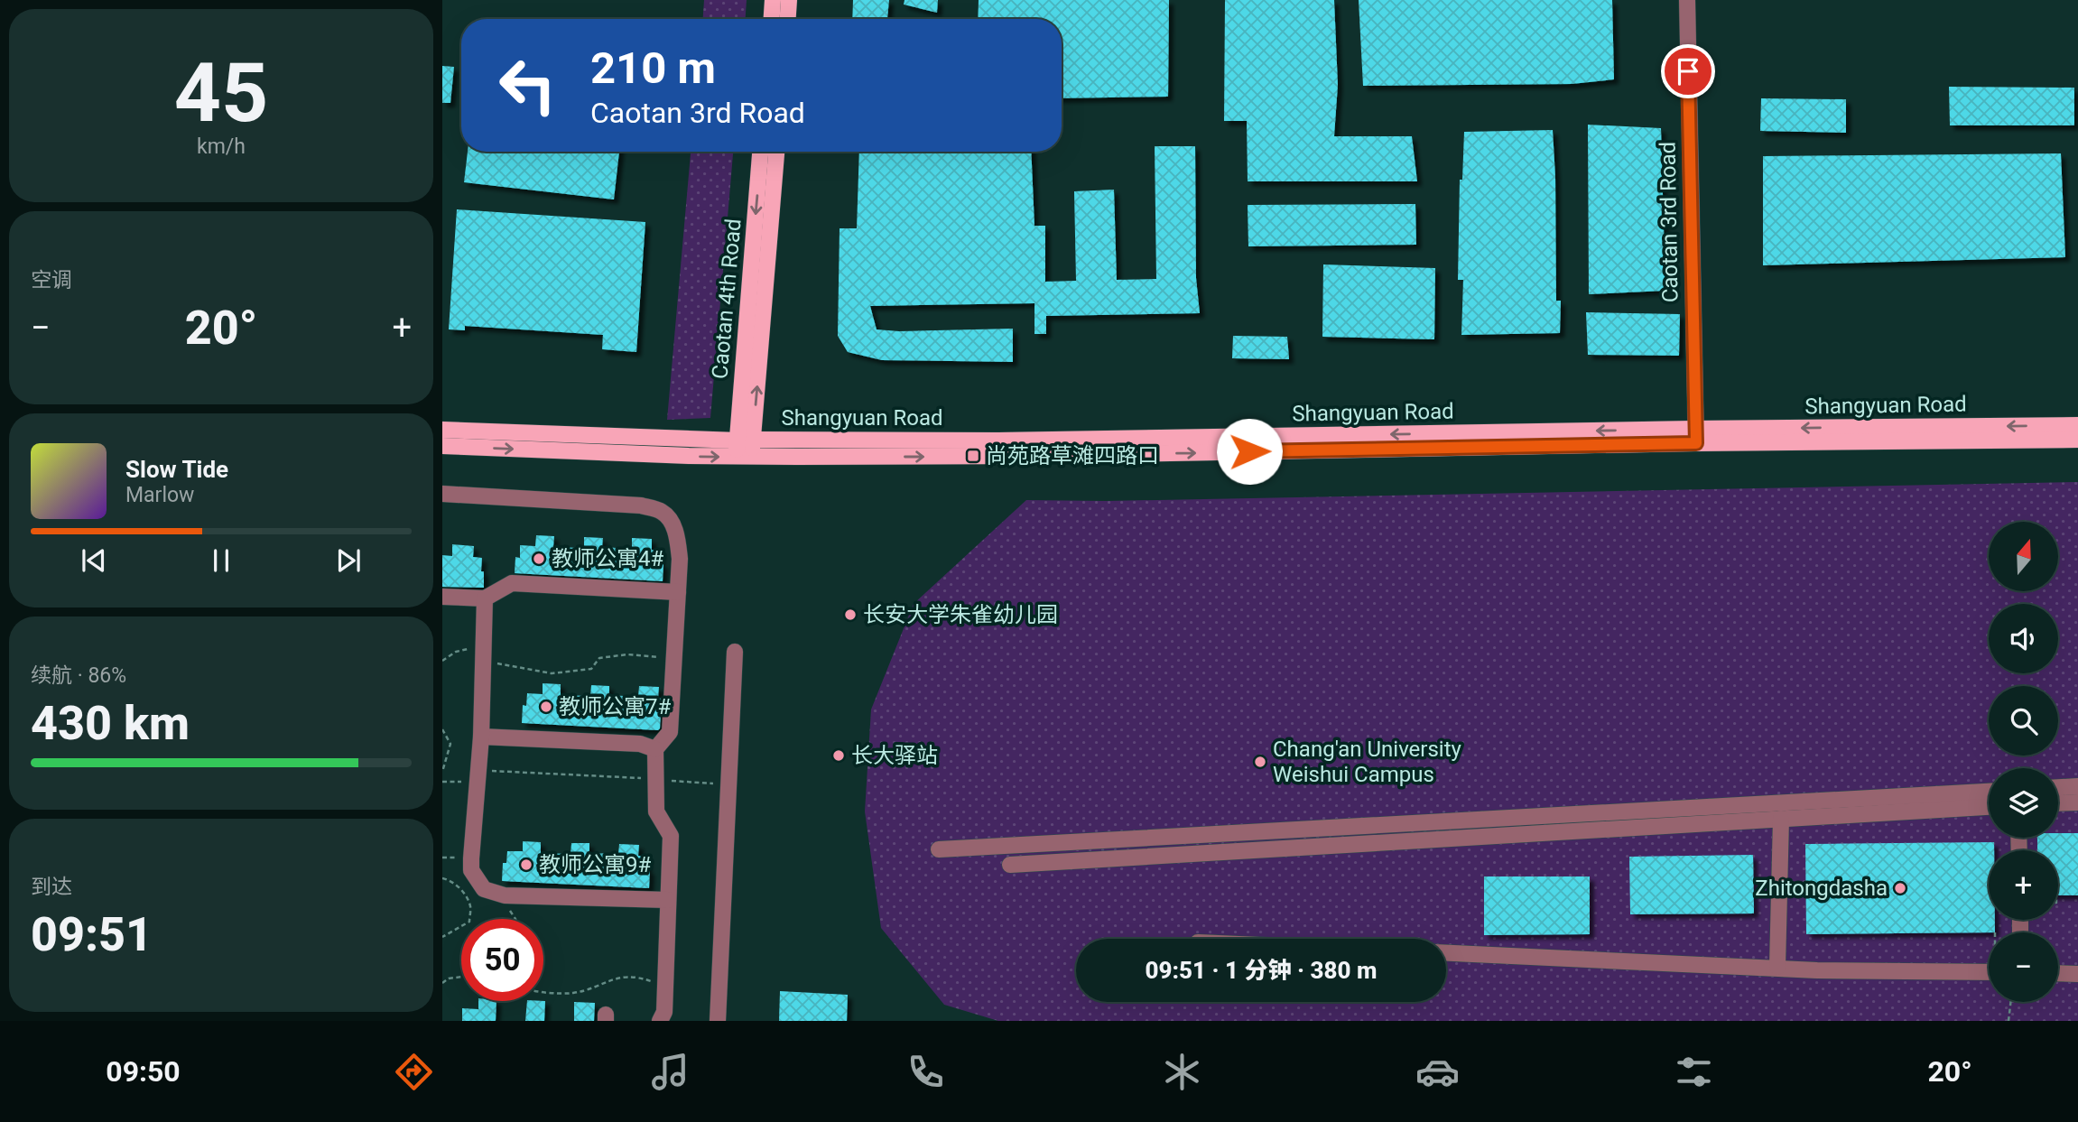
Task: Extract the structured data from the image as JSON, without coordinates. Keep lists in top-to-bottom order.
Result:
{
  "streets": {
    "main road": ["Caotan 4th Road", "Shangyuan Road"],
    "street": ["Caotan 3rd Road"]
  },
  "crossings": [
    ["Caotan 3rd Road", "Shangyuan Road"],
    ["Caotan 4th Road", "Shangyuan Road"]
  ],
  "places": {
    "transit": ["尚苑路草滩四路口"],
    "other": [
      "教师公寓4#",
      "长安大学朱雀幼儿园",
      "教师公寓7#",
      "长大驿站",
      "Chang'an University Weishui Campus",
      "教师公寓9#",
      "Zhitongdasha"
    ]
  },
  "north": "top",
  "page": {
    "tile": [
      ["45", "km/h"],
      "空调",
      ["续航 · 86%", "430 km"],
      ["到达", "09:51"]
    ],
    "turn": ["210 m", "Caotan 3rd Road"],
    "heat": ["−", "20°", "+"],
    "song": ["Slow Tide", "Marlow"],
    "map_buttons": ["+", "−"],
    "limit": "50",
    "trip": "09:51 · 1 分钟 · 380 m",
    "tabs": ["09:50", "20°"]
  }
}
